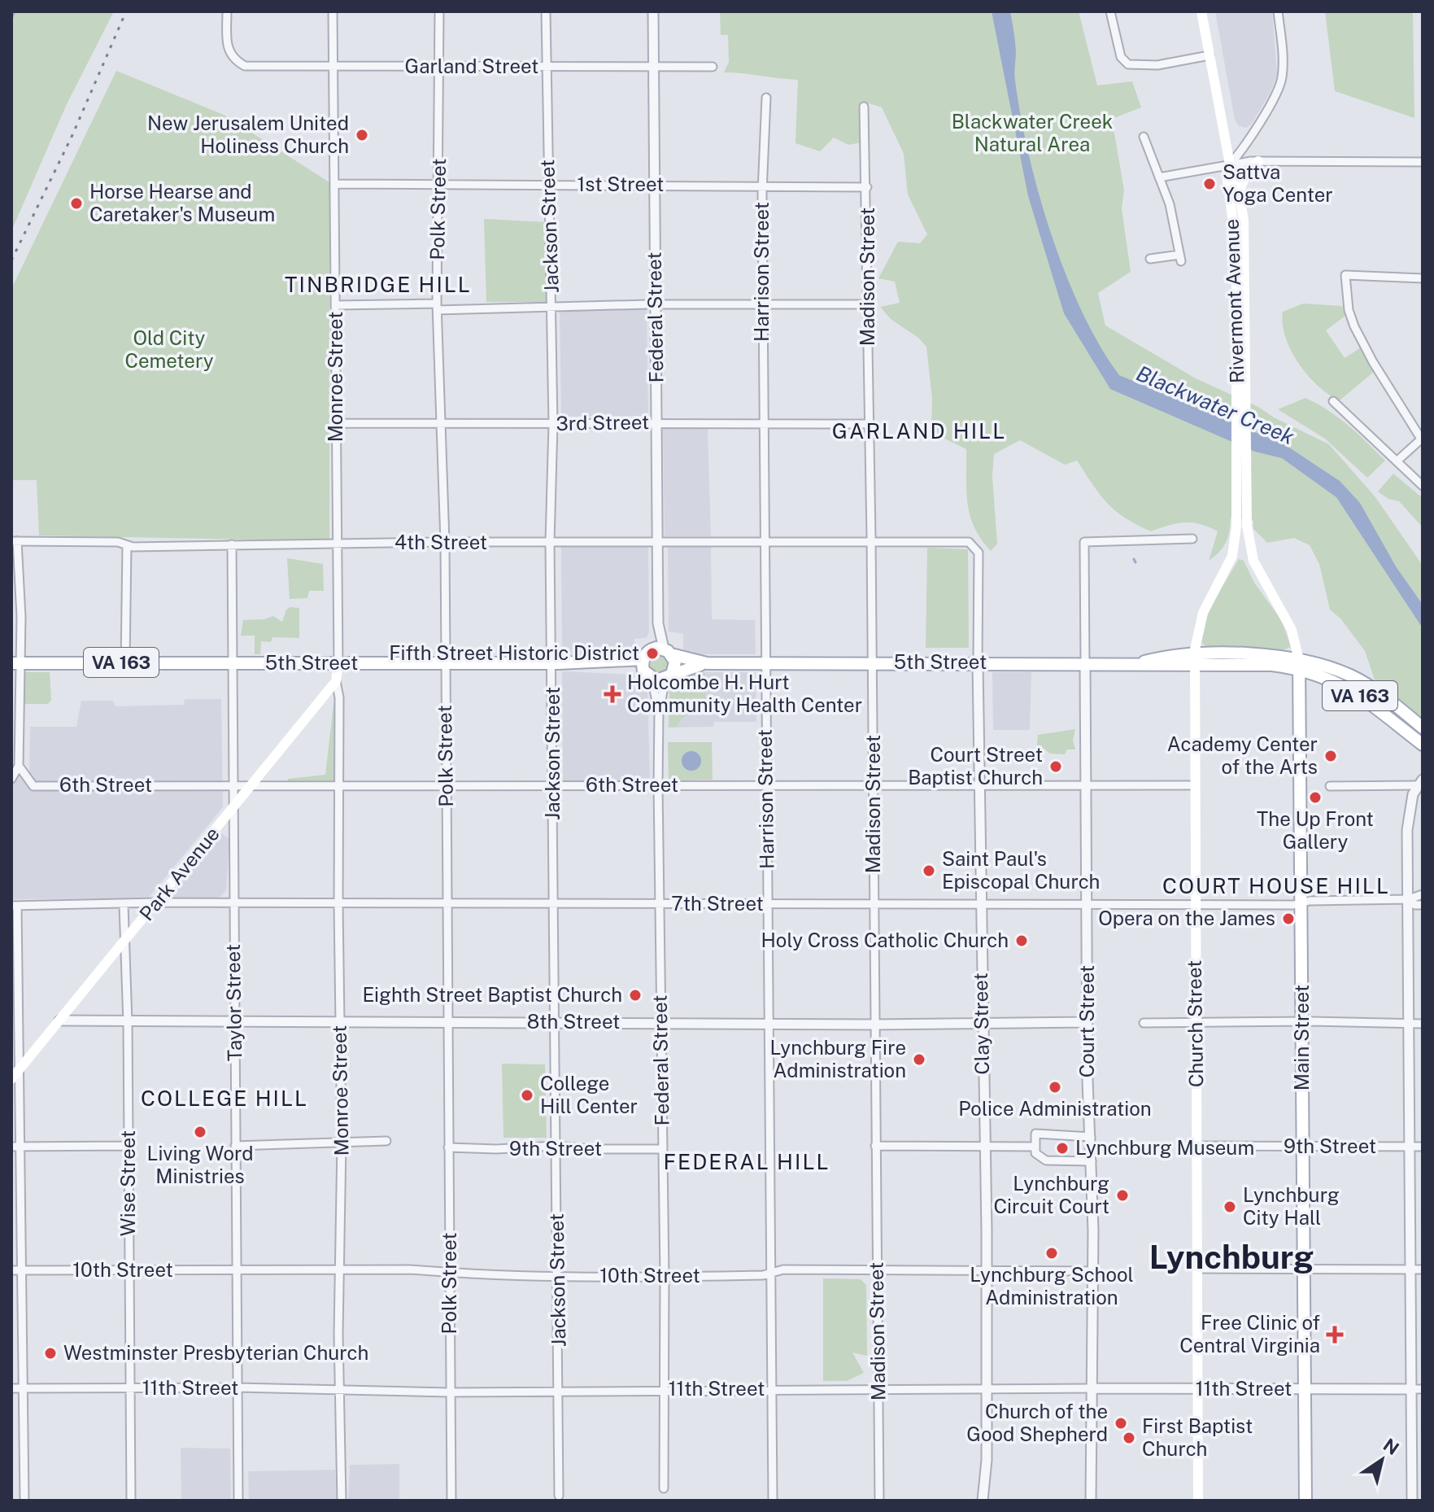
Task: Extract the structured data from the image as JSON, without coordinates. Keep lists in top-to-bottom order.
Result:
{
  "streets": {
    "main road": [
      "Rivermont Avenue",
      "VA 163",
      "5th Street",
      "Park Avenue",
      "Church Street",
      "Main Street"
    ],
    "street": [
      "Garland Street",
      "1st Street",
      "Polk Street",
      "Jackson Street",
      "Harrison Street",
      "Madison Street",
      "Federal Street",
      "Monroe Street",
      "3rd Street",
      "4th Street",
      "6th Street",
      "7th Street",
      "Taylor Street",
      "Court Street",
      "8th Street",
      "Clay Street",
      "9th Street",
      "Wise Street",
      "10th Street",
      "11th Street"
    ]
  },
  "crossings": [
    ["Garland Street", "Polk Street"],
    ["Garland Street", "Jackson Street"],
    ["Garland Street", "Federal Street"],
    ["Garland Street", "Monroe Street"],
    ["1st Street", "Polk Street"],
    ["1st Street", "Jackson Street"],
    ["1st Street", "Harrison Street"],
    ["1st Street", "Madison Street"],
    ["1st Street", "Federal Street"],
    ["1st Street", "Monroe Street"],
    ["Polk Street", "3rd Street"],
    ["Polk Street", "4th Street"],
    ["Polk Street", "5th Street"],
    ["Polk Street", "6th Street"],
    ["Polk Street", "7th Street"],
    ["Polk Street", "8th Street"],
    ["Polk Street", "9th Street"],
    ["Polk Street", "10th Street"],
    ["Polk Street", "11th Street"],
    ["Jackson Street", "3rd Street"],
    ["Jackson Street", "4th Street"],
    ["Jackson Street", "5th Street"],
    ["Jackson Street", "6th Street"],
    ["Jackson Street", "7th Street"],
    ["Jackson Street", "8th Street"],
    ["Jackson Street", "9th Street"],
    ["Jackson Street", "10th Street"],
    ["Jackson Street", "11th Street"],
    ["Harrison Street", "3rd Street"],
    ["Harrison Street", "4th Street"],
    ["Harrison Street", "5th Street"],
    ["Harrison Street", "6th Street"],
    ["Harrison Street", "7th Street"],
    ["Harrison Street", "8th Street"],
    ["Harrison Street", "10th Street"],
    ["Harrison Street", "11th Street"],
    ["Madison Street", "3rd Street"],
    ["Madison Street", "4th Street"],
    ["Madison Street", "5th Street"],
    ["Madison Street", "6th Street"],
    ["Madison Street", "7th Street"],
    ["Madison Street", "8th Street"],
    ["Madison Street", "10th Street"],
    ["Madison Street", "11th Street"],
    ["Rivermont Avenue", "Church Street"],
    ["Rivermont Avenue", "Main Street"],
    ["Federal Street", "3rd Street"],
    ["Federal Street", "4th Street"],
    ["Federal Street", "5th Street"],
    ["Federal Street", "6th Street"],
    ["Federal Street", "7th Street"],
    ["Federal Street", "8th Street"],
    ["Federal Street", "9th Street"],
    ["Federal Street", "10th Street"],
    ["Federal Street", "11th Street"],
    ["Monroe Street", "3rd Street"],
    ["Monroe Street", "4th Street"],
    ["Monroe Street", "5th Street"],
    ["Monroe Street", "6th Street"],
    ["Monroe Street", "Park Avenue"],
    ["Monroe Street", "7th Street"],
    ["Monroe Street", "8th Street"],
    ["Monroe Street", "10th Street"],
    ["Monroe Street", "11th Street"],
    ["4th Street", "Taylor Street"],
    ["4th Street", "Clay Street"],
    ["5th Street", "Taylor Street"],
    ["5th Street", "Court Street"],
    ["5th Street", "Clay Street"],
    ["5th Street", "Church Street"],
    ["5th Street", "Main Street"],
    ["6th Street", "Park Avenue"],
    ["6th Street", "Taylor Street"],
    ["6th Street", "Court Street"],
    ["6th Street", "Clay Street"],
    ["6th Street", "Church Street"],
    ["Park Avenue", "7th Street"],
    ["Park Avenue", "Taylor Street"],
    ["Park Avenue", "8th Street"],
    ["Park Avenue", "Wise Street"],
    ["7th Street", "Taylor Street"],
    ["7th Street", "Court Street"],
    ["7th Street", "Clay Street"],
    ["7th Street", "Church Street"],
    ["7th Street", "Main Street"],
    ["7th Street", "Wise Street"],
    ["Taylor Street", "8th Street"],
    ["Taylor Street", "10th Street"],
    ["Taylor Street", "11th Street"],
    ["Court Street", "8th Street"],
    ["Court Street", "10th Street"],
    ["Court Street", "11th Street"],
    ["8th Street", "Clay Street"],
    ["8th Street", "Wise Street"],
    ["Clay Street", "10th Street"],
    ["Clay Street", "11th Street"],
    ["Church Street", "9th Street"],
    ["Church Street", "11th Street"],
    ["Main Street", "9th Street"],
    ["Main Street", "11th Street"],
    ["Wise Street", "10th Street"],
    ["Wise Street", "11th Street"]
  ],
  "districts": [
    "TINBRIDGE HILL",
    "GARLAND HILL",
    "COURT HOUSE HILL",
    "COLLEGE HILL",
    "FEDERAL HILL",
    "Lynchburg"
  ],
  "water": ["Blackwater Creek"],
  "parks": ["Blackwater Creek Natural Area", "Old City Cemetery"],
  "places": {
    "other": [
      "New Jerusalem United Holiness Church",
      "Sattva Yoga Center",
      "Horse Hearse and Caretaker's Museum",
      "Fifth Street Historic District",
      "Academy Center of the Arts",
      "Court Street Baptist Church",
      "The Up Front Gallery",
      "Saint Paul's Episcopal Church",
      "Opera on the James",
      "Holy Cross Catholic Church",
      "Eighth Street Baptist Church",
      "Lynchburg Fire Administration",
      "Police Administration",
      "College Hill Center",
      "Living Word Ministries",
      "Lynchburg Museum",
      "Lynchburg Circuit Court",
      "Lynchburg City Hall",
      "Lynchburg School Administration",
      "Westminster Presbyterian Church",
      "Church of the Good Shepherd",
      "First Baptist Church"
    ],
    "health": ["Holcombe H. Hurt Community Health Center", "Free Clinic of Central Virginia"]
  },
  "north": "top right"
}
